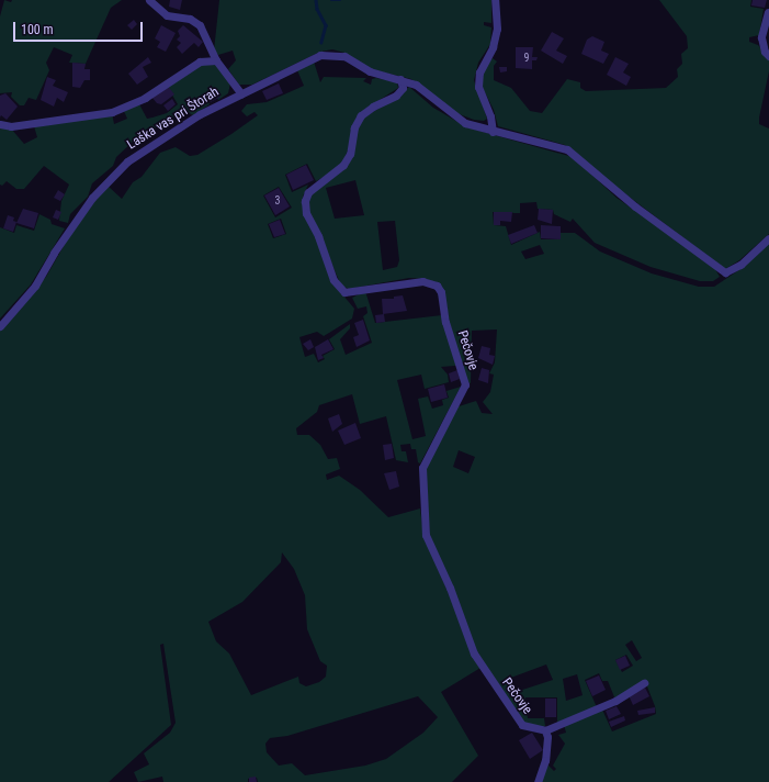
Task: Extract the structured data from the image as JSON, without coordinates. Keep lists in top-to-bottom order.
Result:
{
  "streets": {
    "street": ["Laška vas pri Štorah", "Pečovje"]
  },
  "house_numbers": ["9", "3"],
  "scale_bar": "100 m"
}
